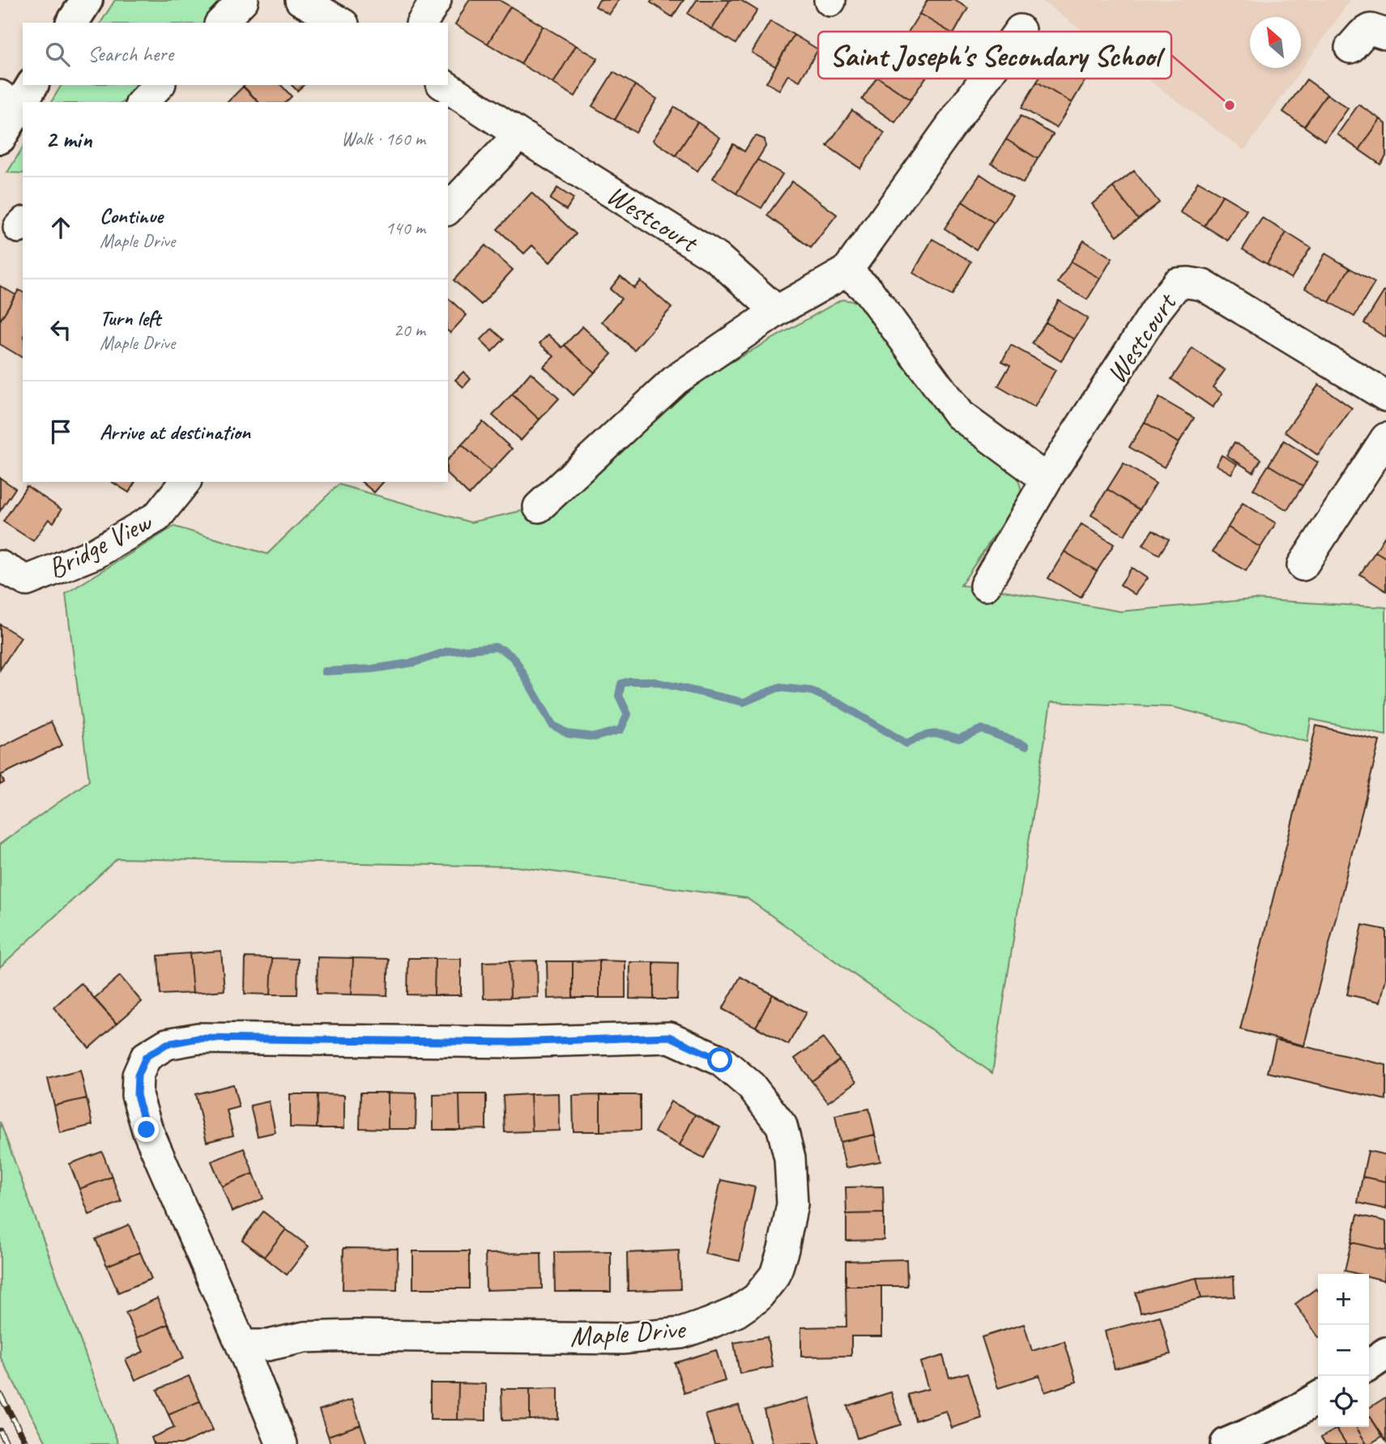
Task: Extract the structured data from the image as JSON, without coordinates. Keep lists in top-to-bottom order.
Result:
{
  "streets": {
    "street": ["Westcourt", "Bridge View", "Maple Drive"]
  },
  "places": ["Saint Joseph's Secondary School"],
  "north": "top left",
  "page": {
    "search": "Search here",
    "heading": ["2 min", "Walk · 160 m"],
    "list": [
      ["Continue", "Maple Drive", "140 m"],
      ["Turn left", "Maple Drive", "20 m"],
      "Arrive at destination"
    ],
    "map_buttons": ["+", "−"]
  }
}
